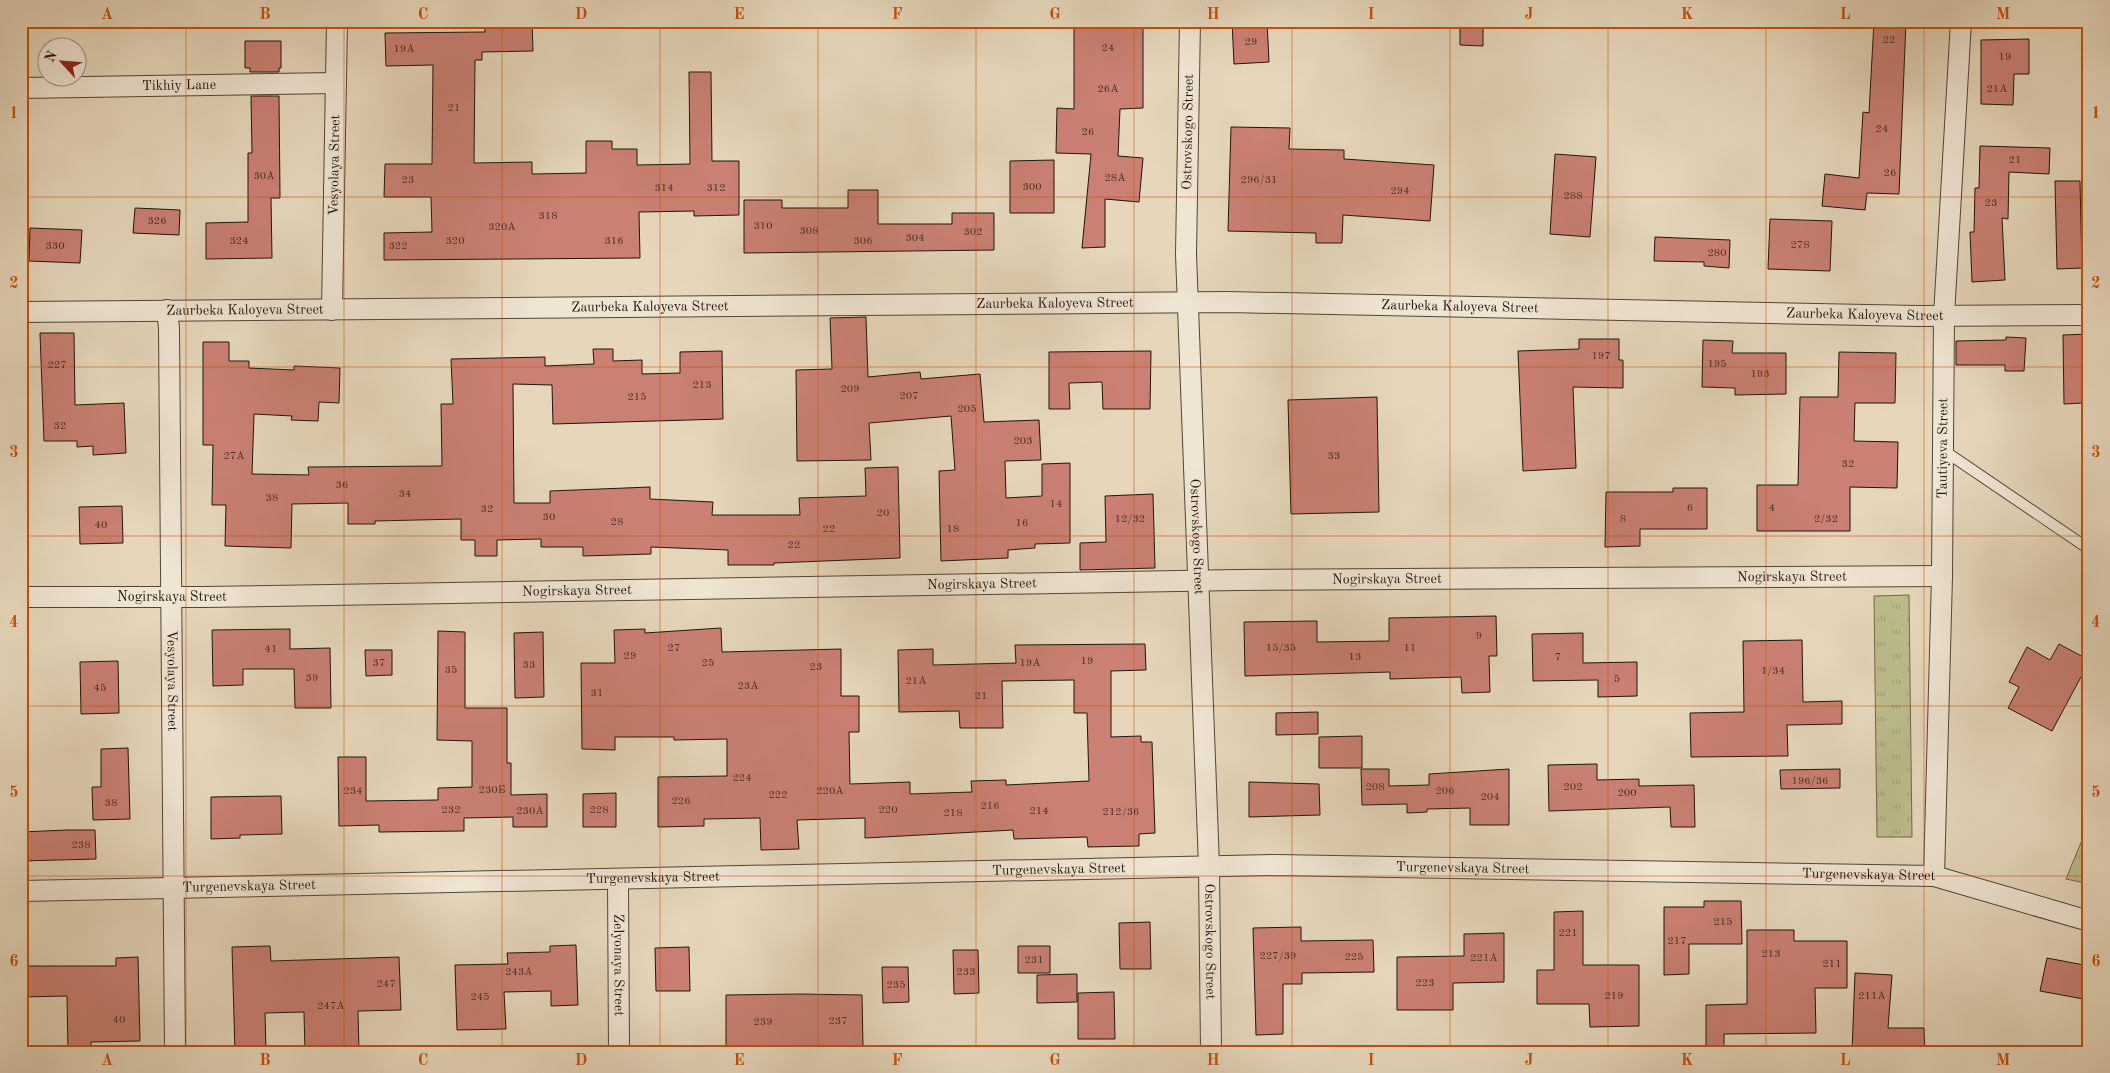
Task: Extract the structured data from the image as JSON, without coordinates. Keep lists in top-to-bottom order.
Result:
{
  "streets": {
    "street": [
      "Tikhiy Lane",
      "Ostrovskogo Street",
      "Vesyolaya Street",
      "Zaurbeka Kaloyeva Street",
      "Tautiyeva Street",
      "Nogirskaya Street",
      "Turgenevskaya Street",
      "Zelyonaya Street"
    ]
  },
  "crossings": [
    ["Tikhiy Lane", "Vesyolaya Street"],
    ["Ostrovskogo Street", "Zaurbeka Kaloyeva Street"],
    ["Ostrovskogo Street", "Nogirskaya Street"],
    ["Ostrovskogo Street", "Turgenevskaya Street"],
    ["Vesyolaya Street", "Zaurbeka Kaloyeva Street"],
    ["Vesyolaya Street", "Nogirskaya Street"],
    ["Vesyolaya Street", "Turgenevskaya Street"],
    ["Zaurbeka Kaloyeva Street", "Tautiyeva Street"],
    ["Tautiyeva Street", "Nogirskaya Street"],
    ["Tautiyeva Street", "Turgenevskaya Street"],
    ["Turgenevskaya Street", "Zelyonaya Street"]
  ],
  "house_numbers": [
    "22",
    "29",
    "24",
    "19А",
    "19",
    "26А",
    "21А",
    "21",
    "24",
    "26",
    "21",
    "26",
    "30А",
    "28А",
    "23",
    "296/31",
    "300",
    "314",
    "312",
    "294",
    "288",
    "23",
    "318",
    "326",
    "310",
    "320А",
    "308",
    "302",
    "304",
    "324",
    "320",
    "316",
    "306",
    "278",
    "330",
    "322",
    "280",
    "197",
    "195",
    "227",
    "193",
    "213",
    "209",
    "207",
    "215",
    "205",
    "32",
    "203",
    "27А",
    "33",
    "32",
    "36",
    "34",
    "38",
    "14",
    "6",
    "4",
    "32",
    "20",
    "30",
    "12/32",
    "8",
    "2/32",
    "28",
    "16",
    "40",
    "22",
    "18",
    "22",
    "9",
    "27",
    "15/35",
    "11",
    "41",
    "29",
    "13",
    "7",
    "19",
    "37",
    "25",
    "19А",
    "33",
    "23",
    "35",
    "1/34",
    "39",
    "5",
    "21А",
    "23А",
    "45",
    "31",
    "21",
    "224",
    "196/36",
    "208",
    "202",
    "230Б",
    "234",
    "220А",
    "206",
    "200",
    "222",
    "204",
    "226",
    "38",
    "216",
    "232",
    "228",
    "220",
    "230А",
    "214",
    "212/36",
    "218",
    "238",
    "215",
    "221",
    "217",
    "213",
    "227/39",
    "225",
    "221А",
    "231",
    "211",
    "243А",
    "233",
    "223",
    "247",
    "235",
    "219",
    "211А",
    "245",
    "247А",
    "40",
    "237",
    "239"
  ],
  "north": "top left",
  "grid": {
    "columns": [
      "A",
      "B",
      "C",
      "D",
      "E",
      "F",
      "G",
      "H",
      "I",
      "J",
      "K",
      "L",
      "M"
    ],
    "rows": [
      "1",
      "2",
      "3",
      "4",
      "5",
      "6"
    ]
  }
}
